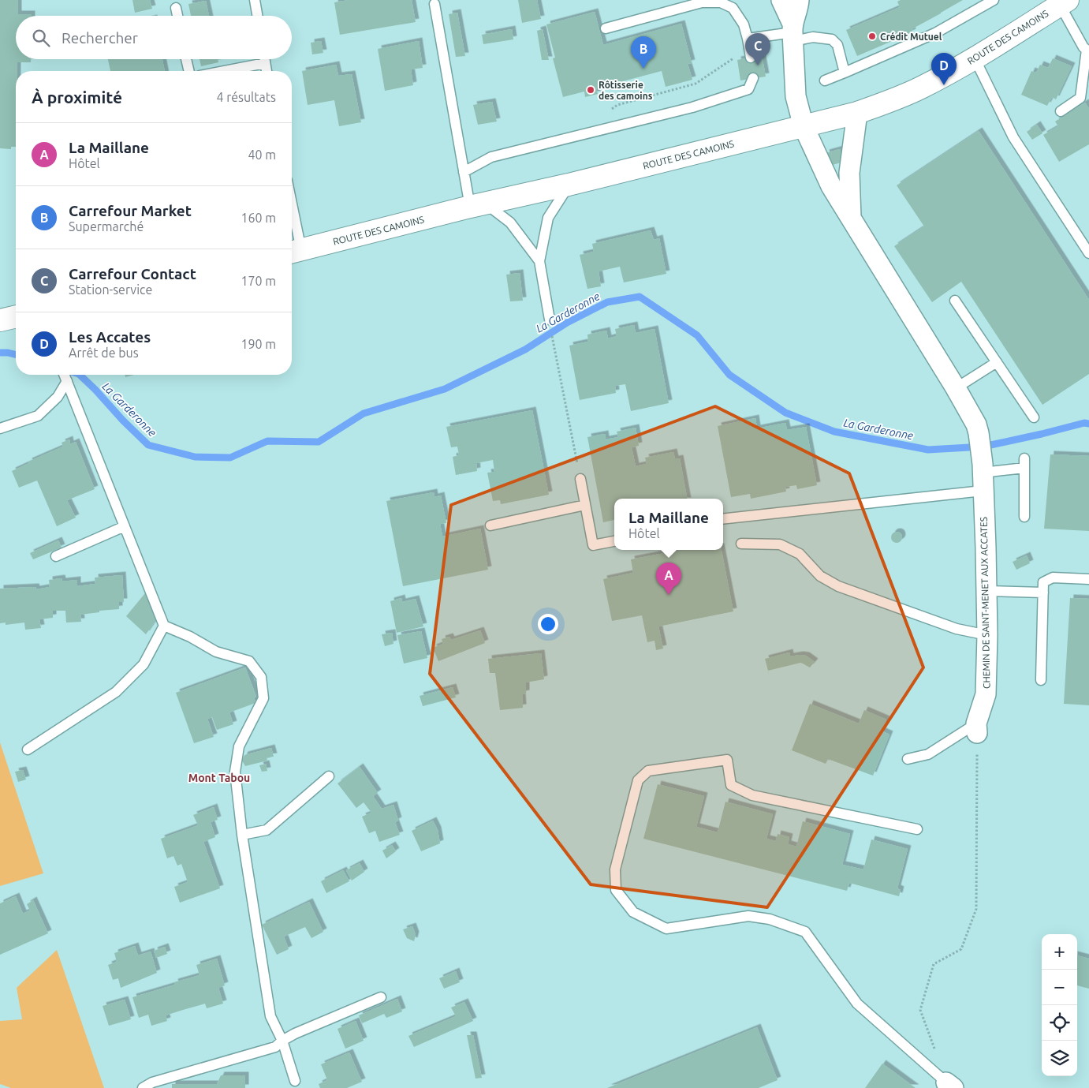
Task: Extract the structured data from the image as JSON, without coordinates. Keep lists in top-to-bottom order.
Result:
{
  "streets": {
    "main road": ["ROUTE DES CAMOINS"],
    "street": ["CHEMIN DE SAINT-MENET AUX ACCATES"]
  },
  "crossings": [
    ["ROUTE DES CAMOINS", "CHEMIN DE SAINT-MENET AUX ACCATES"]
  ],
  "districts": ["Mont Tabou"],
  "water": ["La Garderonne"],
  "places": ["Crédit Mutuel", "Rôtisserie des camoins"],
  "page": {
    "search": "Rechercher",
    "pins": [
      "C",
      "B",
      "D",
      "A"
    ],
    "heading": ["À proximité", "4 résultats"],
    "list": [
      {
        "mark": "A",
        "name": "La Maillane",
        "note": "Hôtel",
        "value": "40 m"
      },
      {
        "mark": "B",
        "name": "Carrefour Market",
        "note": "Supermarché",
        "value": "160 m"
      },
      {
        "mark": "C",
        "name": "Carrefour Contact",
        "note": "Station-service",
        "value": "170 m"
      },
      {
        "mark": "D",
        "name": "Les Accates",
        "note": "Arrêt de bus",
        "value": "190 m"
      }
    ],
    "popup": ["La Maillane", "Hôtel"],
    "map_buttons": ["+", "−"]
  }
}
